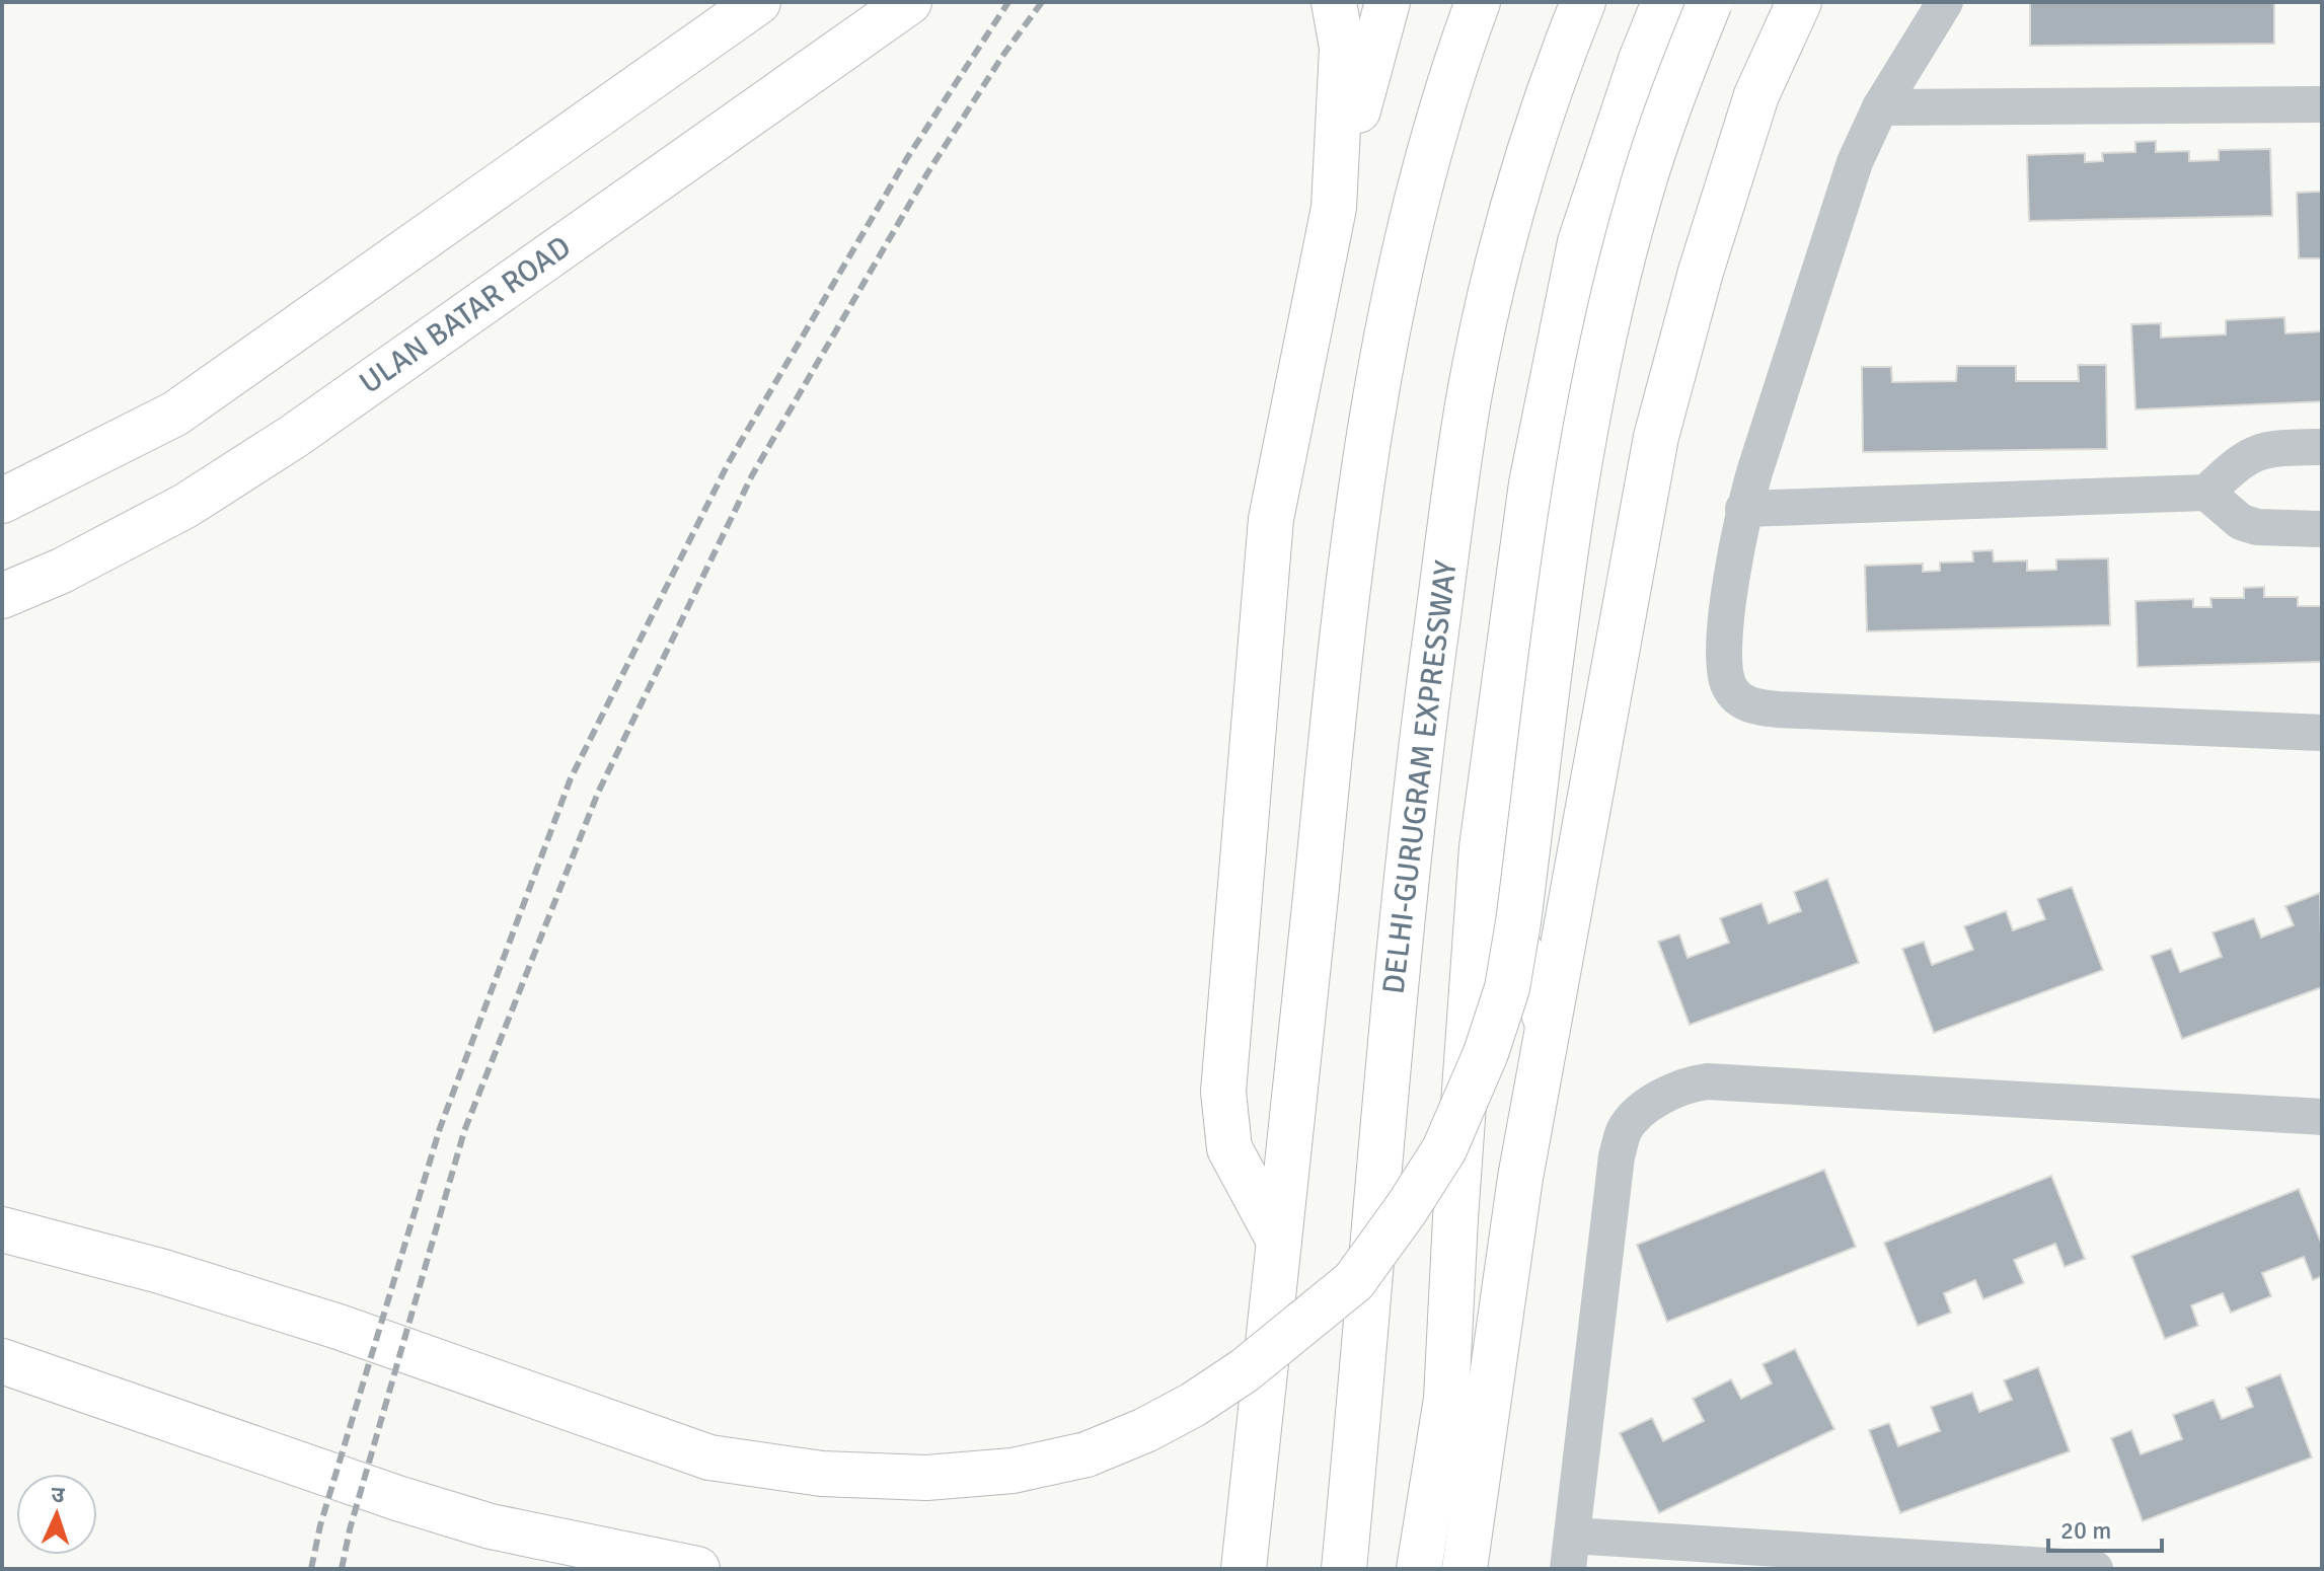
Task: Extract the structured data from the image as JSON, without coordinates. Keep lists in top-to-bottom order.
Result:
{
  "streets": {
    "main road": ["ULAN BATAR ROAD", "DELHI-GURUGRAM EXPRESSWAY"]
  },
  "scale_bar": "20 m",
  "north": "top"
}
